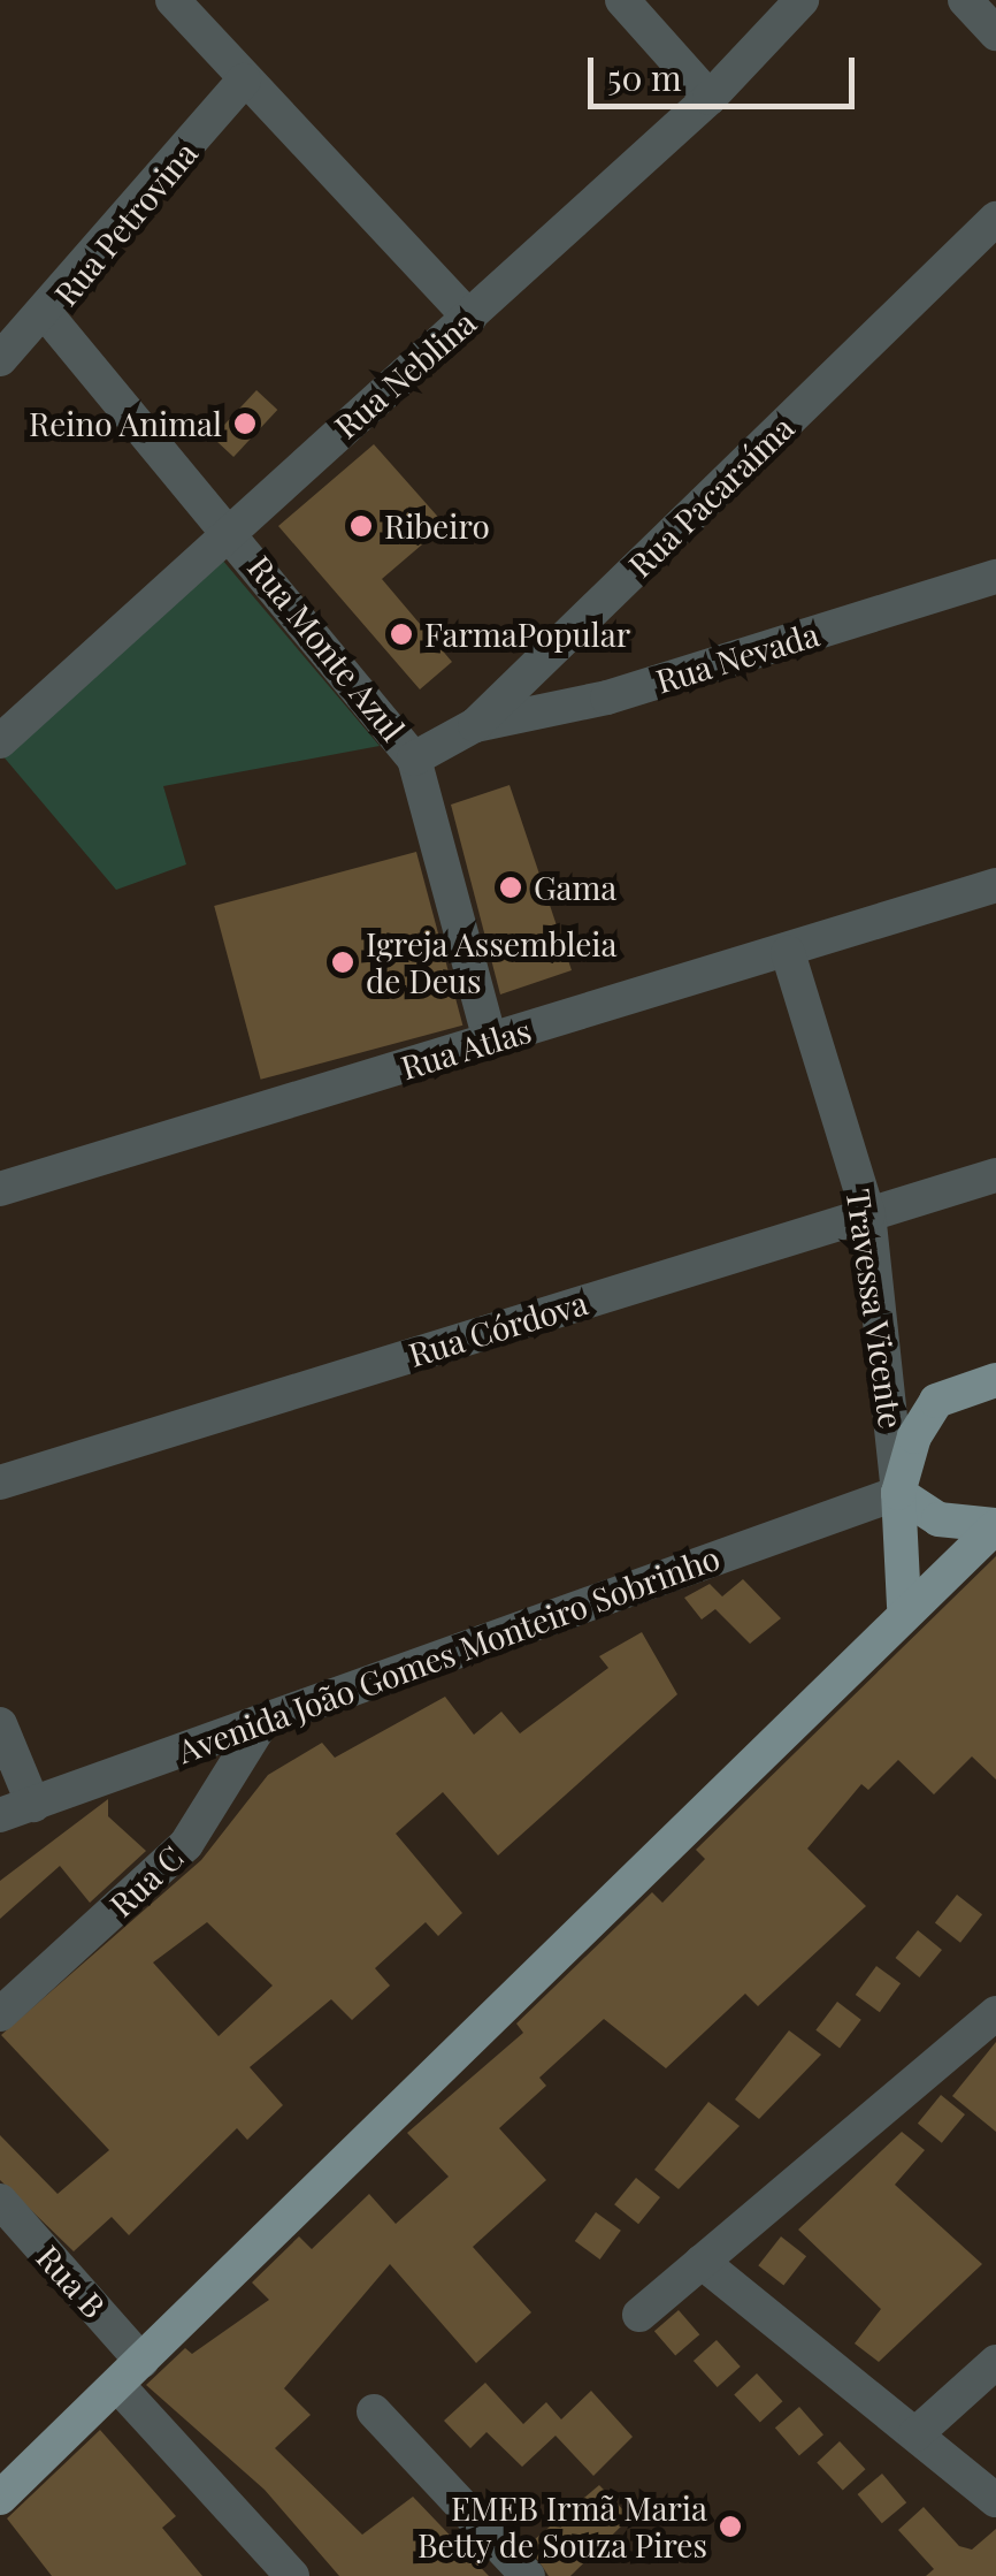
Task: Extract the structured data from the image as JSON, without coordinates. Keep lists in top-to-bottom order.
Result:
{
  "streets": {
    "main road": ["Travessa Vicente"],
    "street": [
      "Rua Petrovina",
      "Rua Neblina",
      "Rua Pacaraíma",
      "Rua Monte Azul",
      "Rua Nevada",
      "Rua Atlas",
      "Rua Córdova",
      "Avenida João Gomes Monteiro Sobrinho",
      "Rua C",
      "Rua B"
    ]
  },
  "crossings": [
    ["Rua Petrovina", "Rua Monte Azul"],
    ["Rua Neblina", "Rua Monte Azul"],
    ["Rua Pacaraíma", "Rua Monte Azul"],
    ["Rua Pacaraíma", "Rua Nevada"],
    ["Rua Monte Azul", "Rua Atlas"],
    ["Rua Atlas", "Travessa Vicente"],
    ["Travessa Vicente", "Rua Córdova"],
    ["Travessa Vicente", "Avenida João Gomes Monteiro Sobrinho"],
    ["Avenida João Gomes Monteiro Sobrinho", "Rua C"]
  ],
  "places": [
    "Reino Animal",
    "Ribeiro",
    "FarmaPopular",
    "Gama",
    "Igreja Assembleia de Deus",
    "EMEB Irmã Maria Betty de Souza Pires"
  ],
  "scale_bar": "50 m"
}
